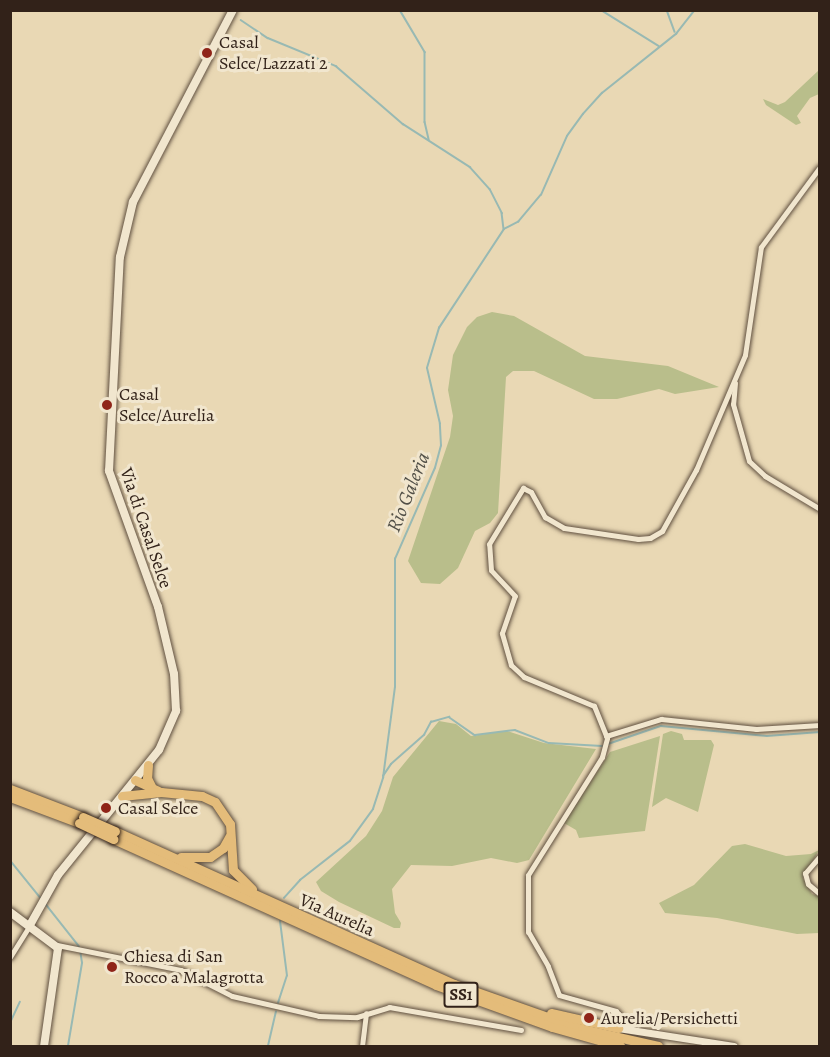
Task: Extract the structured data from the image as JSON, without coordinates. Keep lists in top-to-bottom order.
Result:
{
  "streets": {
    "highway": ["Via Aurelia", "SS1"],
    "main road": ["Via di Casal Selce"]
  },
  "water": ["Rio Galeria"],
  "places": [
    "Casal Selce/Lazzati 2",
    "Casal Selce/Aurelia",
    "Casal Selce",
    "Chiesa di San Rocco a Malagrotta",
    "Aurelia/Persichetti"
  ]
}
